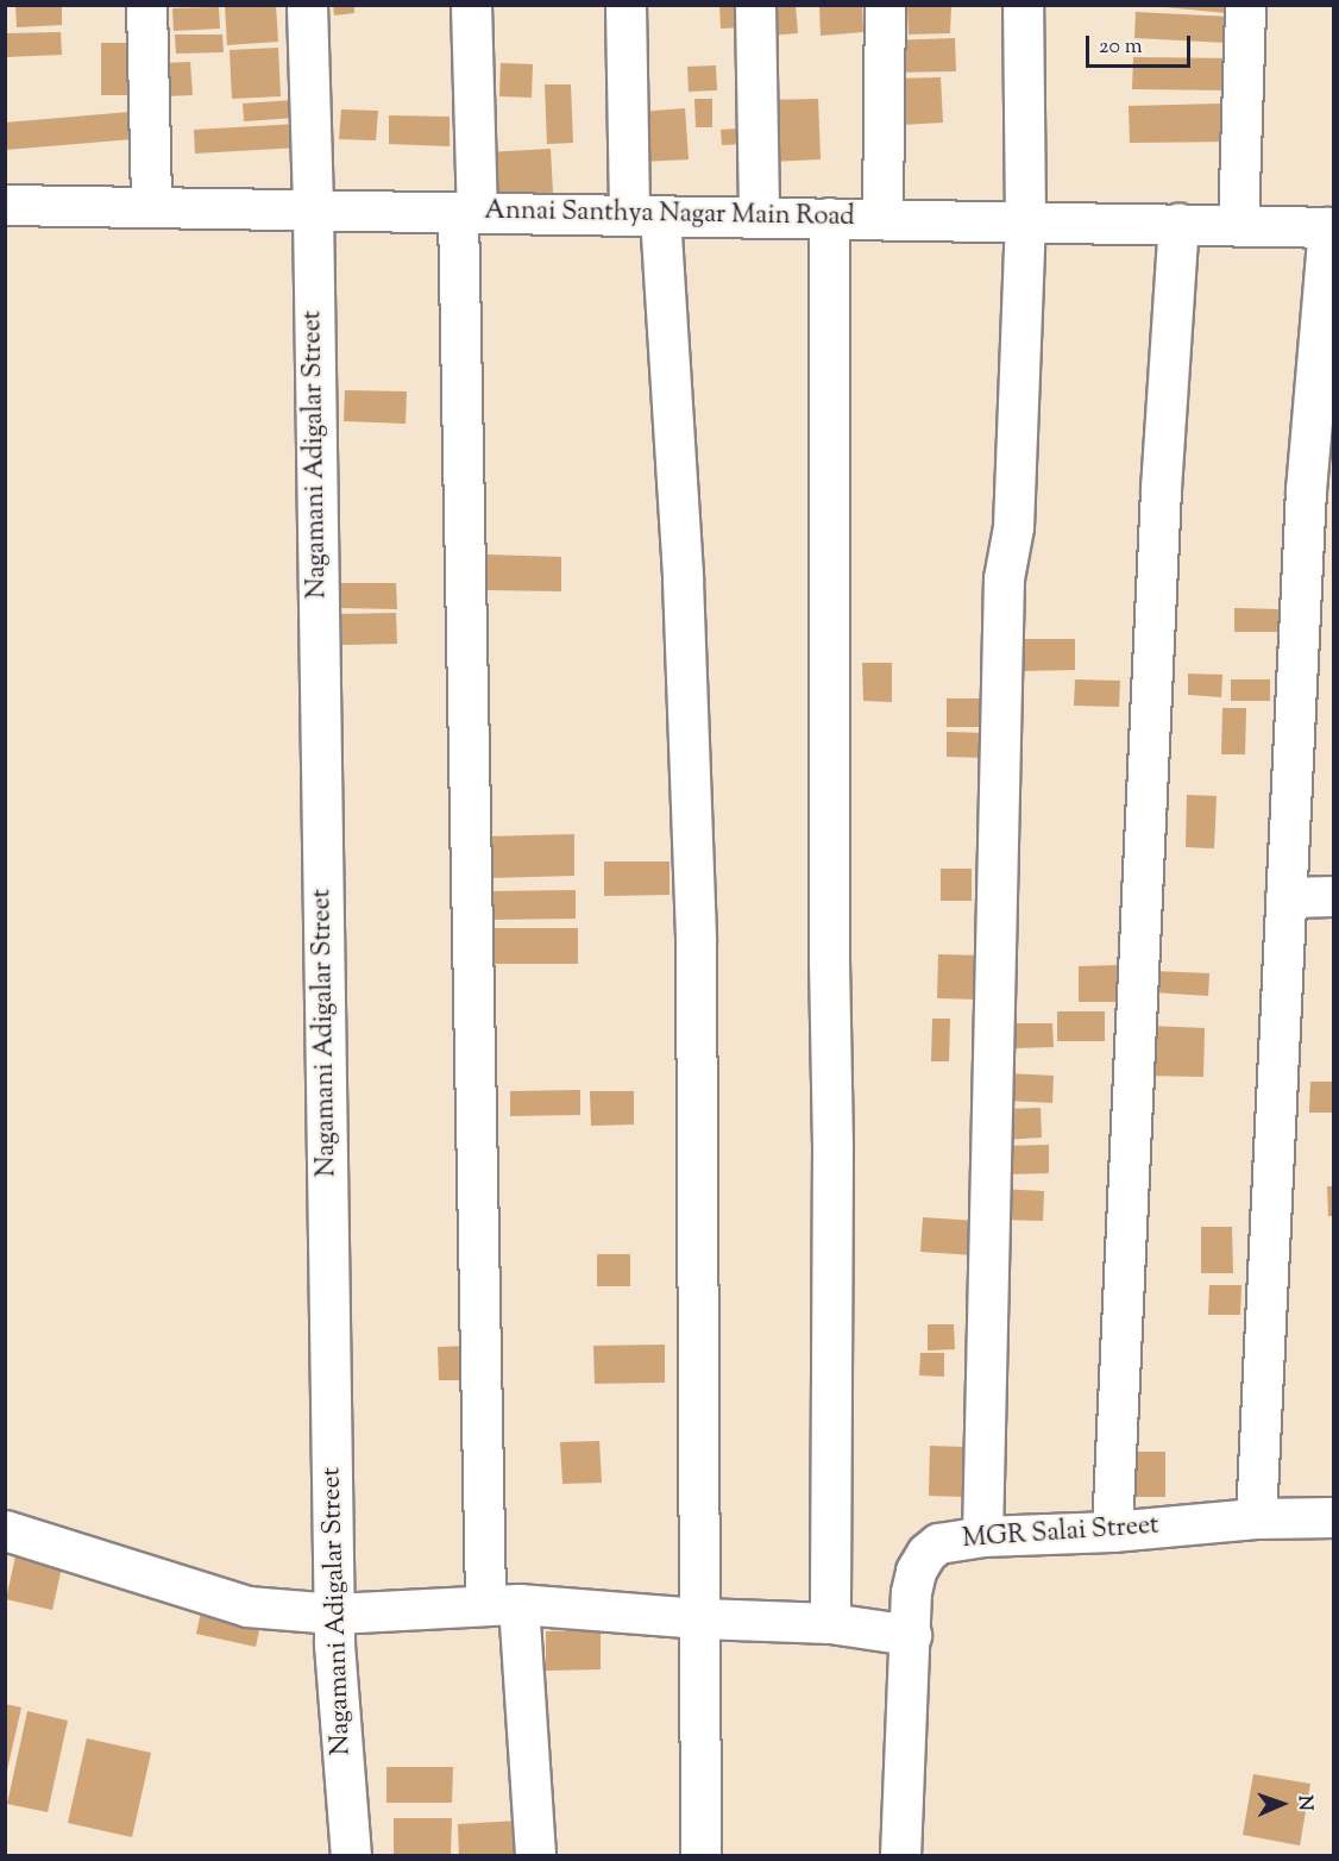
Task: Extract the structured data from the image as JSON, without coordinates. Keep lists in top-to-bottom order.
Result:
{
  "streets": {
    "street": ["Annai Santhya Nagar Main Road", "Nagamani Adigalar Street", "MGR Salai Street"]
  },
  "crossings": [
    ["Annai Santhya Nagar Main Road", "Nagamani Adigalar Street"]
  ],
  "scale_bar": "20 m",
  "north": "right"
}
